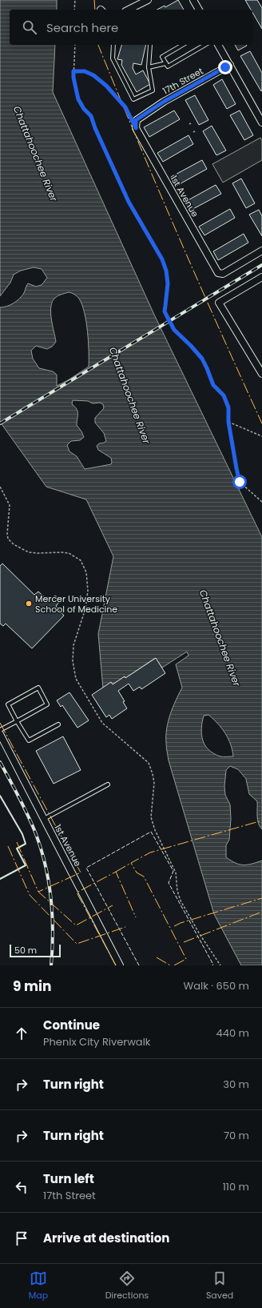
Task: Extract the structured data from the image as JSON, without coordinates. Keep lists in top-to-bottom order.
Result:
{
  "streets": {
    "street": ["17th Street", "1st Avenue"]
  },
  "crossings": [
    ["17th Street", "1st Avenue"]
  ],
  "water": ["Chattahoochee River"],
  "places": ["Mercer University School of Medicine"],
  "scale_bar": "50 m",
  "page": {
    "search": "Search here",
    "scale": "50 m",
    "heading": ["9 min", "Walk · 650 m"],
    "list": [
      ["Continue", "Phenix City Riverwalk", "440 m"],
      ["Turn right", "30 m"],
      ["Turn right", "70 m"],
      ["Turn left", "17th Street", "110 m"],
      "Arrive at destination"
    ],
    "nav": ["Map", "Directions", "Saved"]
  }
}
